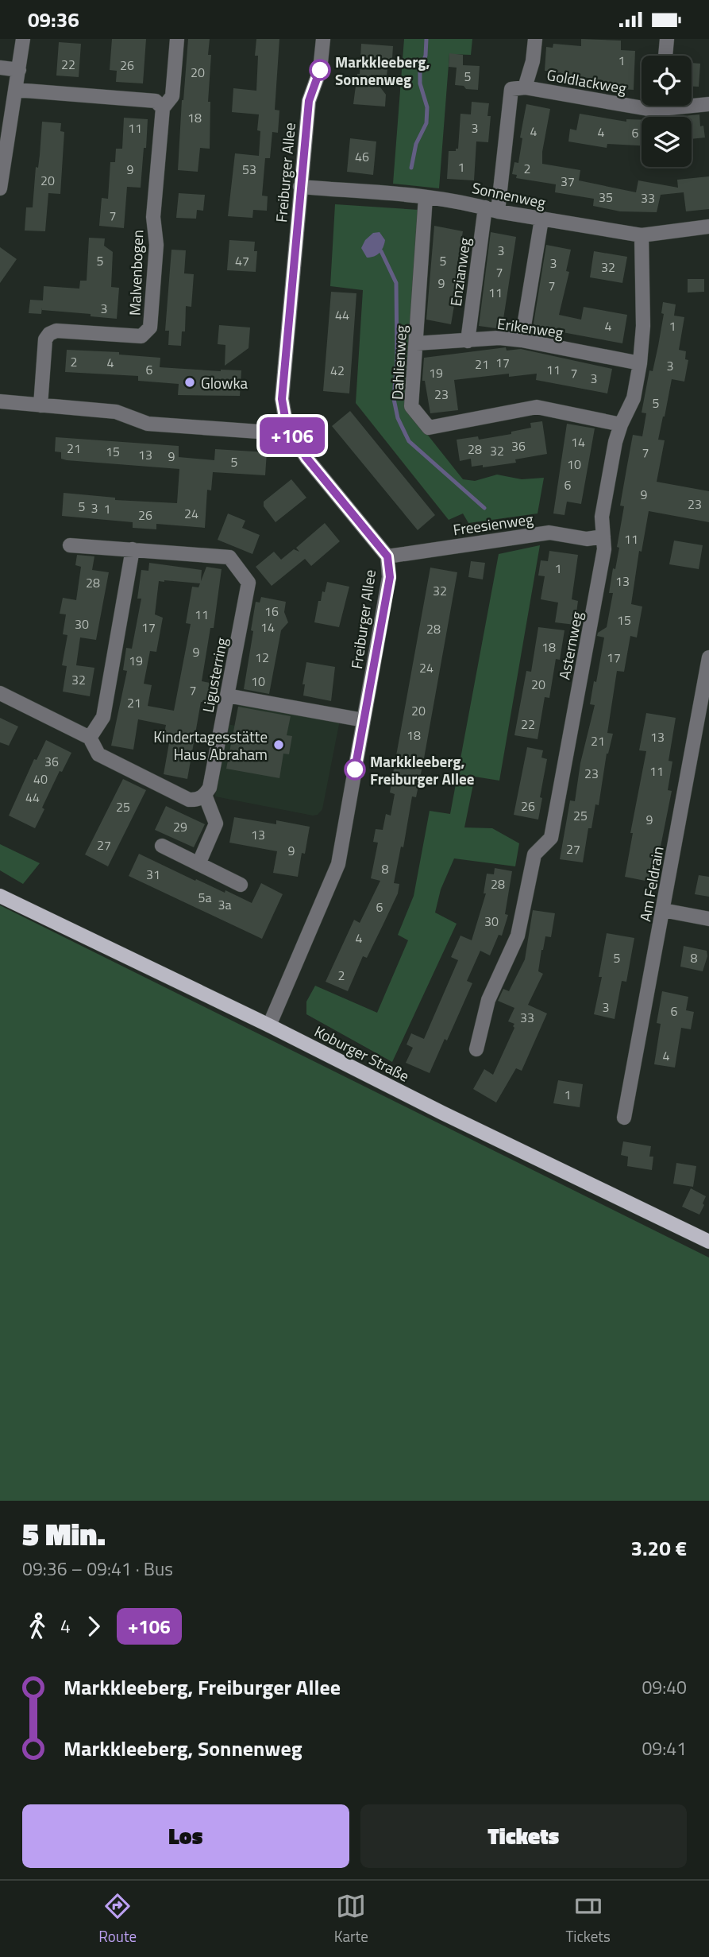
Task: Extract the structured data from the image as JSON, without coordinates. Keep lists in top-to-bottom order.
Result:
{
  "streets": {
    "main road": ["Koburger Straße"],
    "street": [
      "Goldlackweg",
      "Freiburger Allee",
      "Sonnenweg",
      "Enzianweg",
      "Malvenbogen",
      "Erikenweg",
      "Dahlienweg",
      "Freesienweg",
      "Asternweg",
      "Ligusterring",
      "Am Feldrain"
    ]
  },
  "crossings": [
    ["Goldlackweg", "Enzianweg"],
    ["Freiburger Allee", "Sonnenweg"],
    ["Freiburger Allee", "Freesienweg"],
    ["Freiburger Allee", "Koburger Straße"],
    ["Sonnenweg", "Enzianweg"],
    ["Sonnenweg", "Dahlienweg"],
    ["Sonnenweg", "Asternweg"],
    ["Enzianweg", "Erikenweg"],
    ["Erikenweg", "Dahlienweg"],
    ["Erikenweg", "Asternweg"],
    ["Dahlienweg", "Asternweg"],
    ["Freesienweg", "Asternweg"]
  ],
  "places": [
    "Markkleeberg, Sonnenweg",
    "Glowka",
    "Kindertagesstätte Haus Abraham",
    "Markkleeberg, Freiburger Allee"
  ],
  "lines": ["bus line +106"],
  "house_numbers": [
    "1",
    "22",
    "26",
    "20",
    "5",
    "18",
    "11",
    "3",
    "4",
    "4",
    "6",
    "46",
    "1",
    "2",
    "9",
    "53",
    "20",
    "37",
    "35",
    "33",
    "7",
    "3",
    "5",
    "47",
    "5",
    "3",
    "32",
    "7",
    "9",
    "7",
    "11",
    "3",
    "44",
    "4",
    "1",
    "2",
    "4",
    "17",
    "21",
    "3",
    "6",
    "11",
    "42",
    "19",
    "7",
    "3",
    "23",
    "5",
    "14",
    "36",
    "21",
    "28",
    "32",
    "15",
    "7",
    "13",
    "9",
    "5",
    "10",
    "6",
    "9",
    "23",
    "5",
    "3",
    "1",
    "24",
    "26",
    "11",
    "1",
    "13",
    "28",
    "32",
    "16",
    "11",
    "15",
    "30",
    "17",
    "14",
    "28",
    "18",
    "9",
    "12",
    "17",
    "19",
    "24",
    "32",
    "10",
    "20",
    "7",
    "21",
    "20",
    "22",
    "18",
    "13",
    "21",
    "36",
    "11",
    "23",
    "40",
    "44",
    "26",
    "25",
    "25",
    "9",
    "29",
    "13",
    "27",
    "27",
    "9",
    "8",
    "31",
    "28",
    "5a",
    "3a",
    "6",
    "30",
    "4",
    "5",
    "8",
    "2",
    "3",
    "6",
    "33",
    "4",
    "1"
  ],
  "page": {
    "status": "09:36",
    "on_map": "+106",
    "heading": ["5 Min.", "09:36 – 09:41 · Bus", "3.20 €"],
    "legs": ["4", "+106"],
    "list": [
      {
        "name": "Markkleeberg, Freiburger Allee",
        "value": "09:40"
      },
      {
        "name": "Markkleeberg, Sonnenweg",
        "value": "09:41"
      }
    ],
    "buttons": ["Los", "Tickets"],
    "tabs": ["Route", "Karte", "Tickets"]
  }
}
